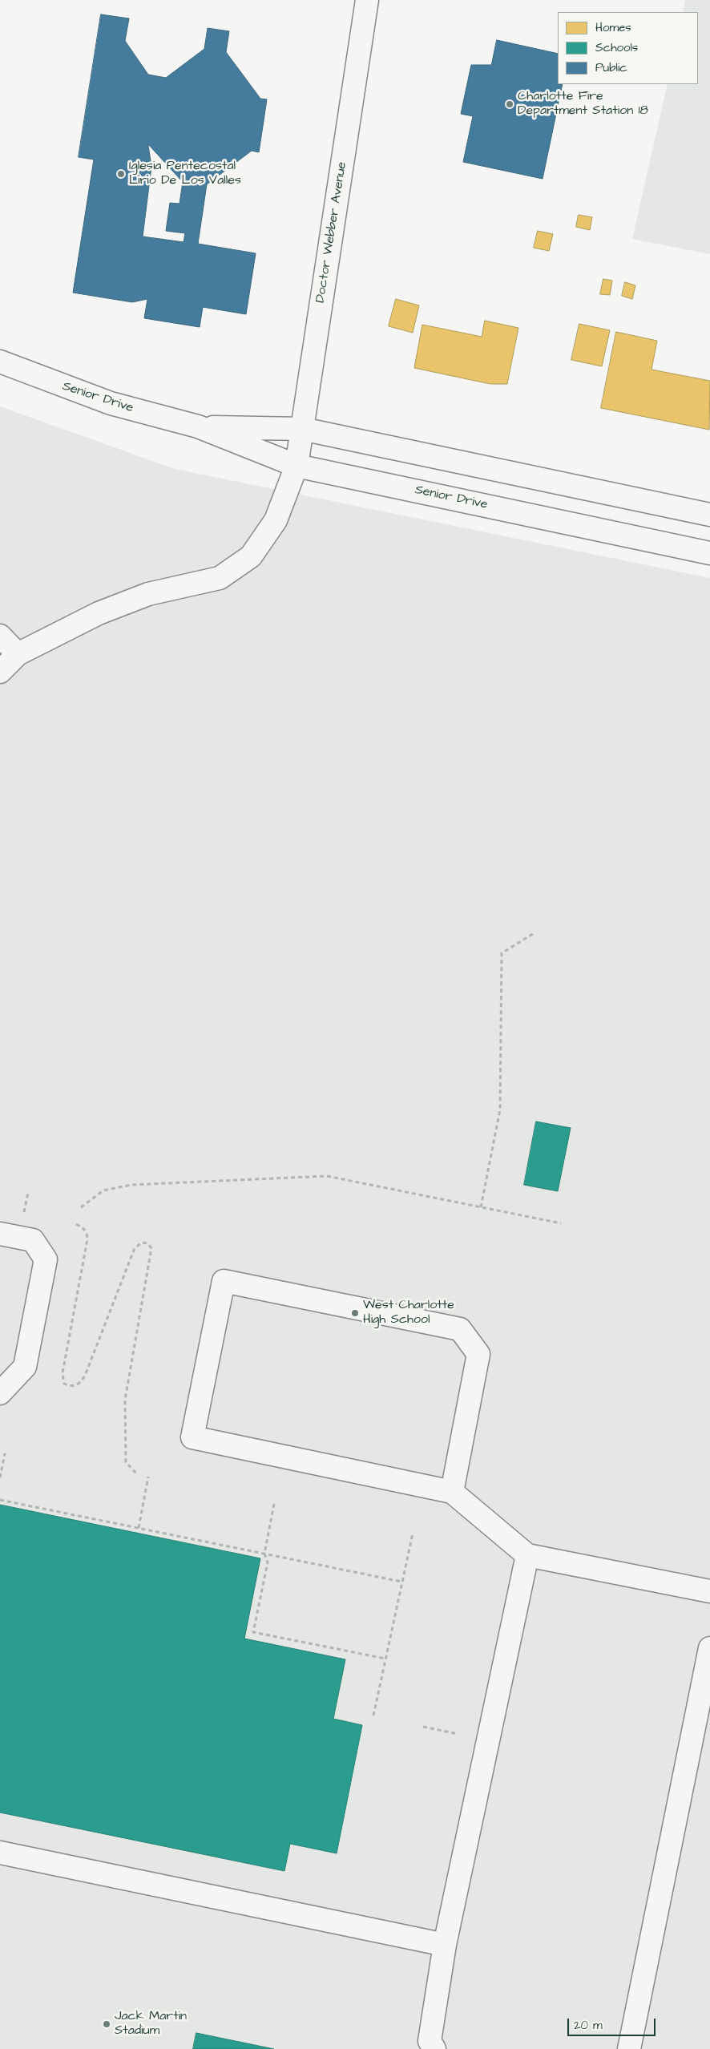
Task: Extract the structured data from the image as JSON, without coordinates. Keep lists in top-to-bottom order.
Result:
{
  "streets": {
    "street": ["Doctor Webber Avenue", "Senior Drive"]
  },
  "crossings": [
    ["Doctor Webber Avenue", "Senior Drive"]
  ],
  "places": [
    "Charlotte Fire Department Station 18",
    "Iglesia Pentecostal Lirio De Los Valles",
    "West Charlotte High School",
    "Jack Martin Stadium"
  ],
  "legend": ["Homes", "Schools", "Public"],
  "scale_bar": "20 m"
}
